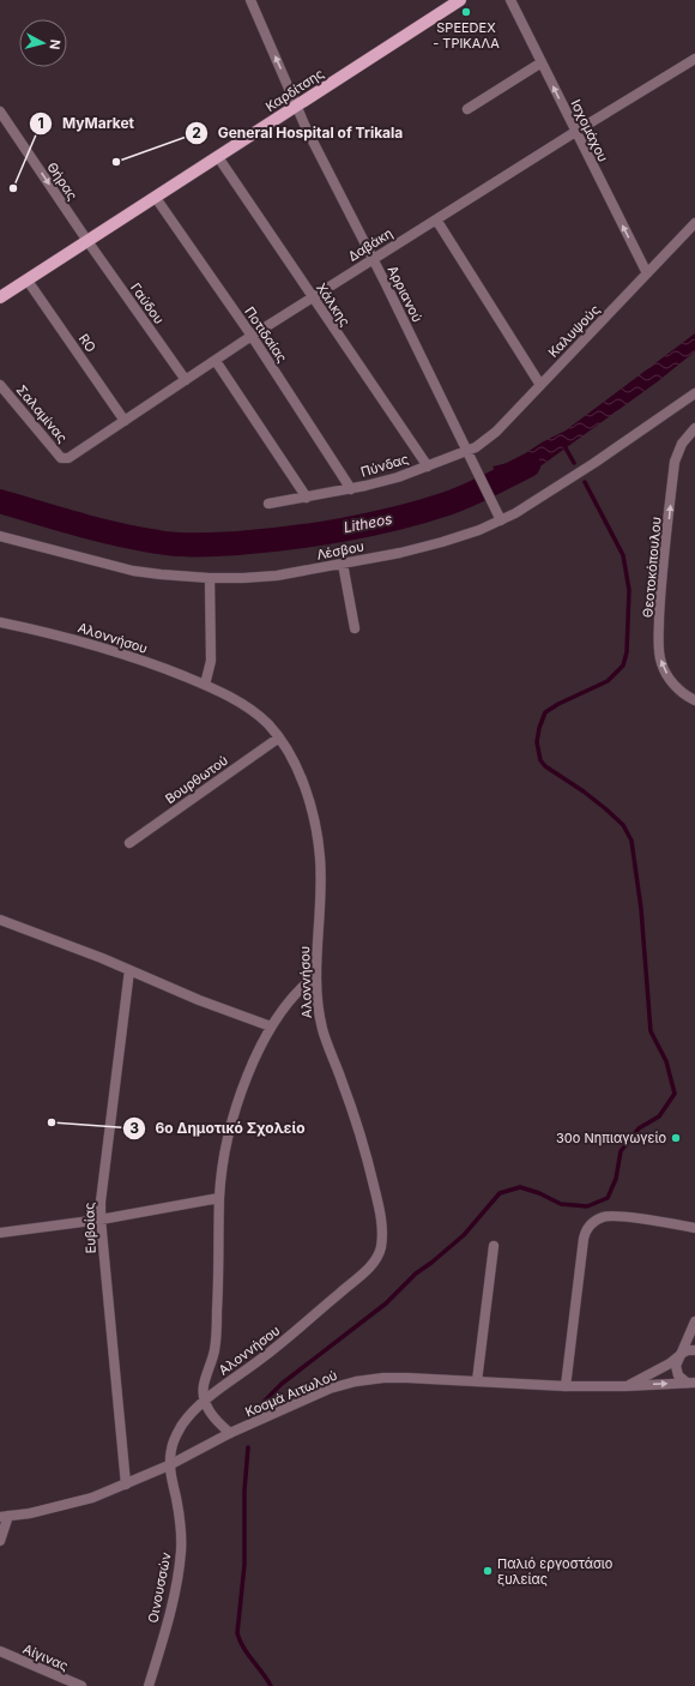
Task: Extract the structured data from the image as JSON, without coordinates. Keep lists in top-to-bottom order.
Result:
{
  "streets": {
    "main road": ["Καρδίτσης"],
    "street": [
      "Ισχομάχου",
      "Θήρας",
      "Δαβάκη",
      "Αρριανού",
      "Γαύδου",
      "Χάλκης",
      "Καλυψούς",
      "Ποτιδαίας",
      "RO",
      "Σαλαμίνας",
      "Πύνδας",
      "Λέσβου",
      "Θεοτοκόπουλου",
      "Αλοννήσου",
      "Βουρθωτού",
      "Ευβοίας",
      "Κοσμά Αιτωλού",
      "Οινουσσών",
      "Αίγινας"
    ]
  },
  "crossings": [
    ["Καρδίτσης", "Θήρας"],
    ["Καρδίτσης", "Αρριανού"],
    ["Καρδίτσης", "Γαύδου"],
    ["Καρδίτσης", "Χάλκης"],
    ["Καρδίτσης", "Ποτιδαίας"],
    ["Καρδίτσης", "RO"],
    ["Ισχομάχου", "Δαβάκη"],
    ["Ισχομάχου", "Καλυψούς"],
    ["Θήρας", "Γαύδου"],
    ["Δαβάκη", "Αρριανού"],
    ["Δαβάκη", "Γαύδου"],
    ["Δαβάκη", "Χάλκης"],
    ["Δαβάκη", "Ποτιδαίας"],
    ["Δαβάκη", "RO"],
    ["Δαβάκη", "Σαλαμίνας"],
    ["Αρριανού", "Καλυψούς"],
    ["Αρριανού", "Πύνδας"],
    ["Αρριανού", "Λέσβου"],
    ["Χάλκης", "Πύνδας"],
    ["Καλυψούς", "Πύνδας"],
    ["Ποτιδαίας", "Πύνδας"],
    ["Αλοννήσου", "Βουρθωτού"],
    ["Αλοννήσου", "Κοσμά Αιτωλού"],
    ["Αλοννήσου", "Οινουσσών"],
    ["Ευβοίας", "Κοσμά Αιτωλού"],
    ["Κοσμά Αιτωλού", "Οινουσσών"]
  ],
  "one_way": ["Ισχομάχου", "Θήρας", "Θεοτοκόπουλου"],
  "water": ["Litheos"],
  "places": [
    "SPEEDEX - ΤΡΙΚΑΛΑ",
    "General Hospital of Trikala",
    "MyMarket",
    "6ο Δημοτικό Σχολείο",
    "30ο Νηπιαγωγείο",
    "Παλιό εργοστάσιο ξυλείας"
  ],
  "north": "right"
}
